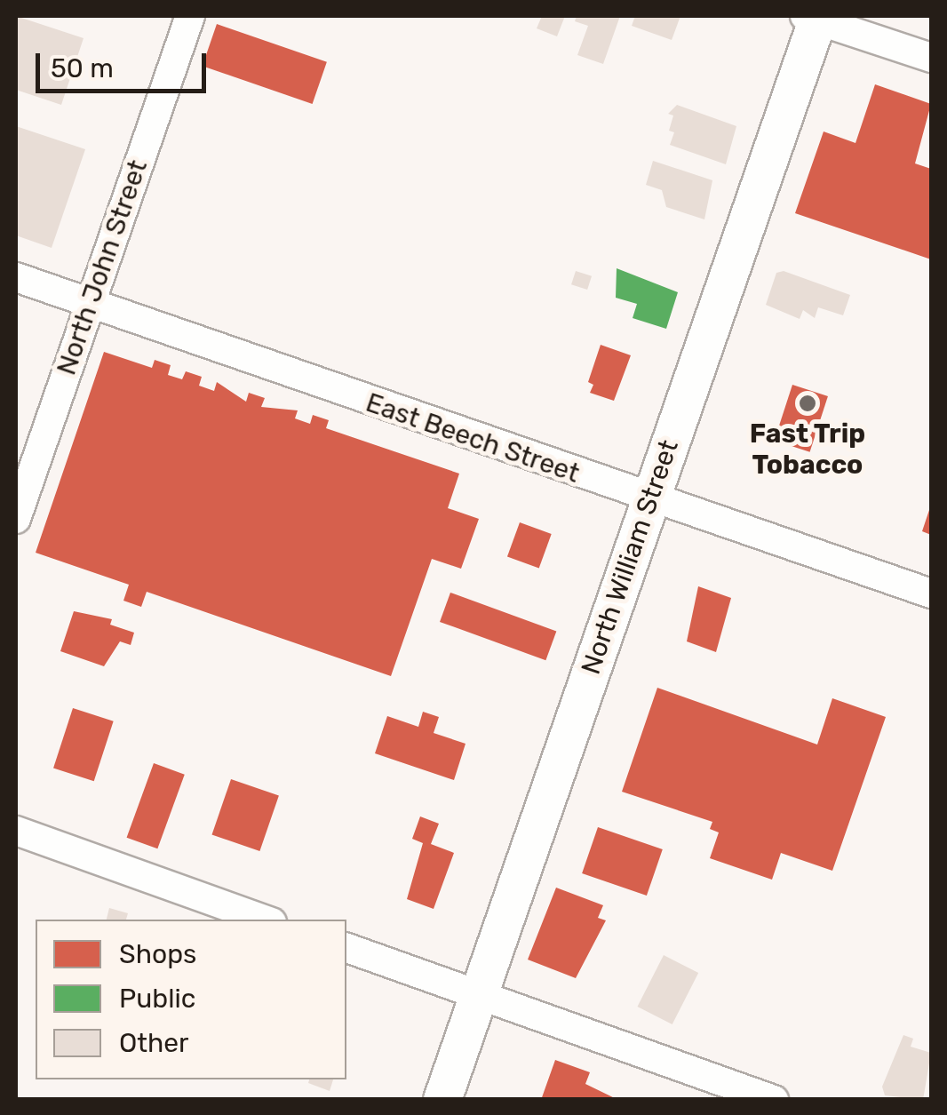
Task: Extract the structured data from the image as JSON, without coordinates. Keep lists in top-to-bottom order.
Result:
{
  "streets": {
    "main road": ["North William Street"],
    "street": ["North John Street", "East Beech Street"]
  },
  "crossings": [
    ["North John Street", "East Beech Street"],
    ["East Beech Street", "North William Street"]
  ],
  "places": ["Fast Trip Tobacco"],
  "legend": ["Shops", "Public", "Other"],
  "scale_bar": "50 m"
}
